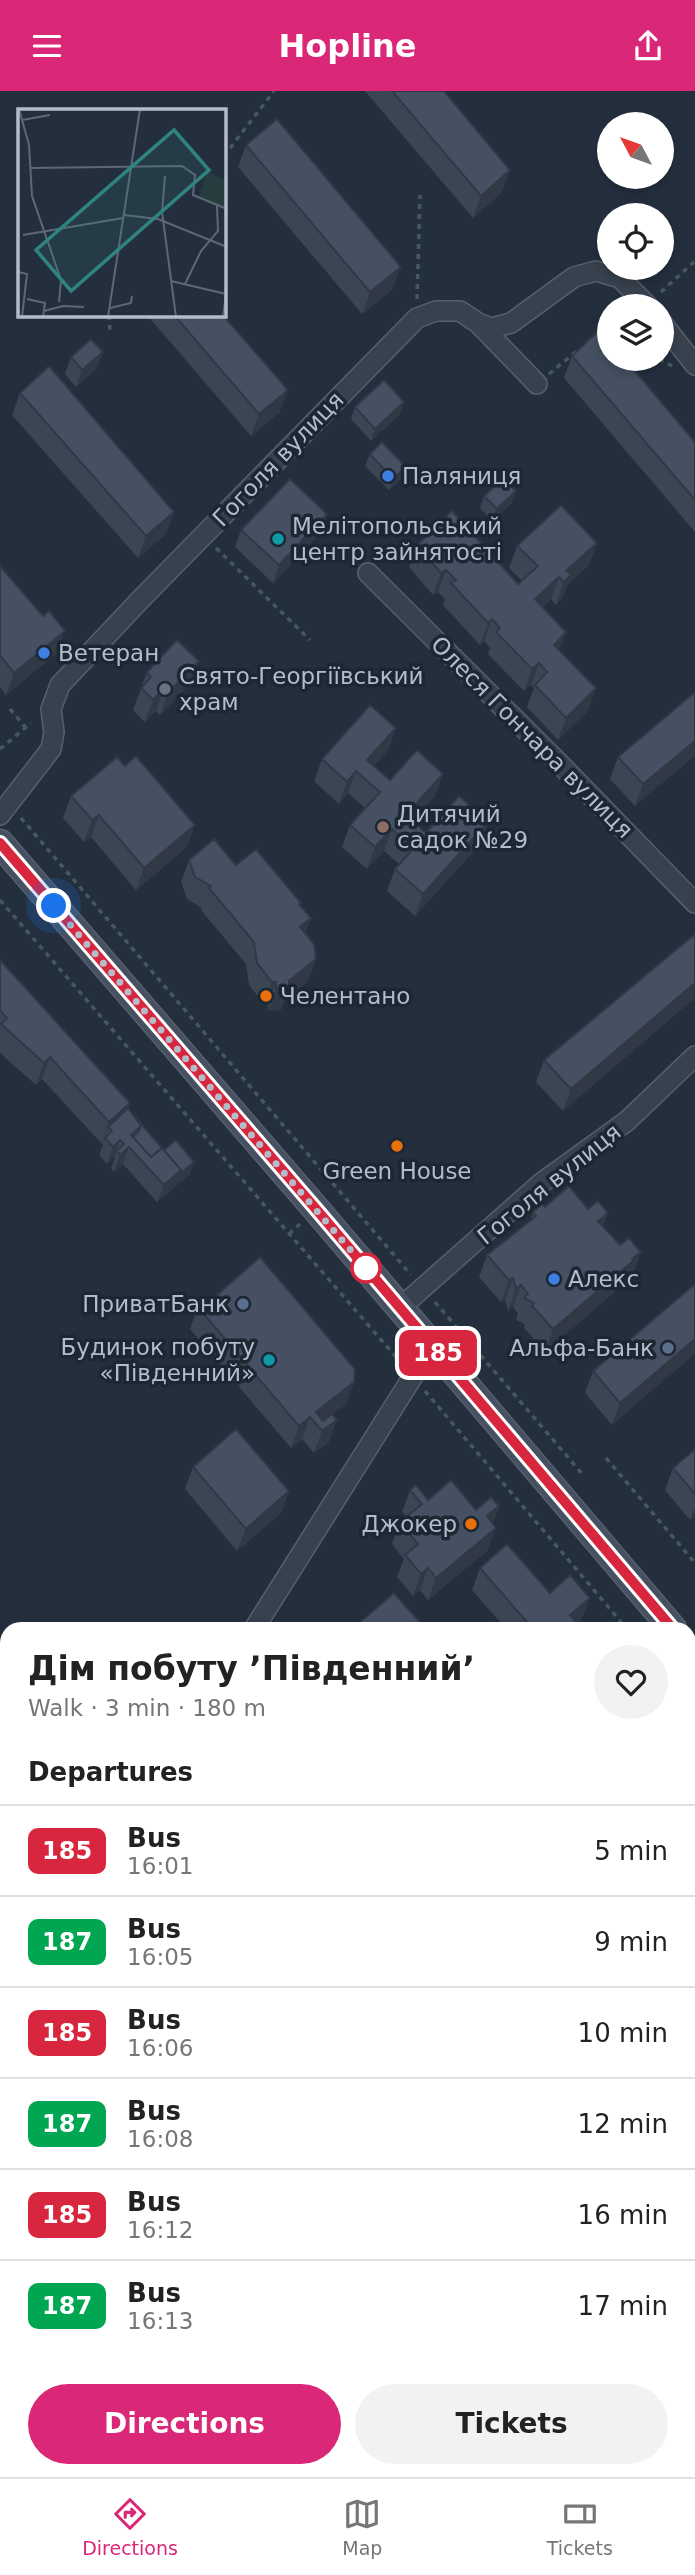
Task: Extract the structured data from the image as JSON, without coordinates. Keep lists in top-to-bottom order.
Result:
{
  "streets": {
    "street": ["Гоголя вулиця", "Олеся Гончара вулиця"]
  },
  "places": [
    "Паляниця",
    "Мелітопольський центр зайнятості",
    "Ветеран",
    "Свято-Георгіївський храм",
    "Дитячий садок №29",
    "Челентано",
    "Green House",
    "Алекс",
    "ПриватБанк",
    "Альфа-Банк",
    "Будинок побуту «Південний»",
    "Джокер"
  ],
  "lines": ["bus line 185"],
  "north": "top left",
  "page": {
    "header": "Hopline",
    "on_map": "185",
    "heading": [
      ["Дім побуту ʼПівденнийʼ", "Walk · 3 min · 180 m"],
      "Departures"
    ],
    "list": [
      {
        "mark": "185",
        "name": "Bus",
        "note": "16:01",
        "value": "5 min"
      },
      {
        "mark": "187",
        "name": "Bus",
        "note": "16:05",
        "value": "9 min"
      },
      {
        "mark": "185",
        "name": "Bus",
        "note": "16:06",
        "value": "10 min"
      },
      {
        "mark": "187",
        "name": "Bus",
        "note": "16:08",
        "value": "12 min"
      },
      {
        "mark": "185",
        "name": "Bus",
        "note": "16:12",
        "value": "16 min"
      },
      {
        "mark": "187",
        "name": "Bus",
        "note": "16:13",
        "value": "17 min"
      }
    ],
    "buttons": ["Directions", "Tickets"],
    "tabs": ["Directions", "Map", "Tickets"]
  }
}
